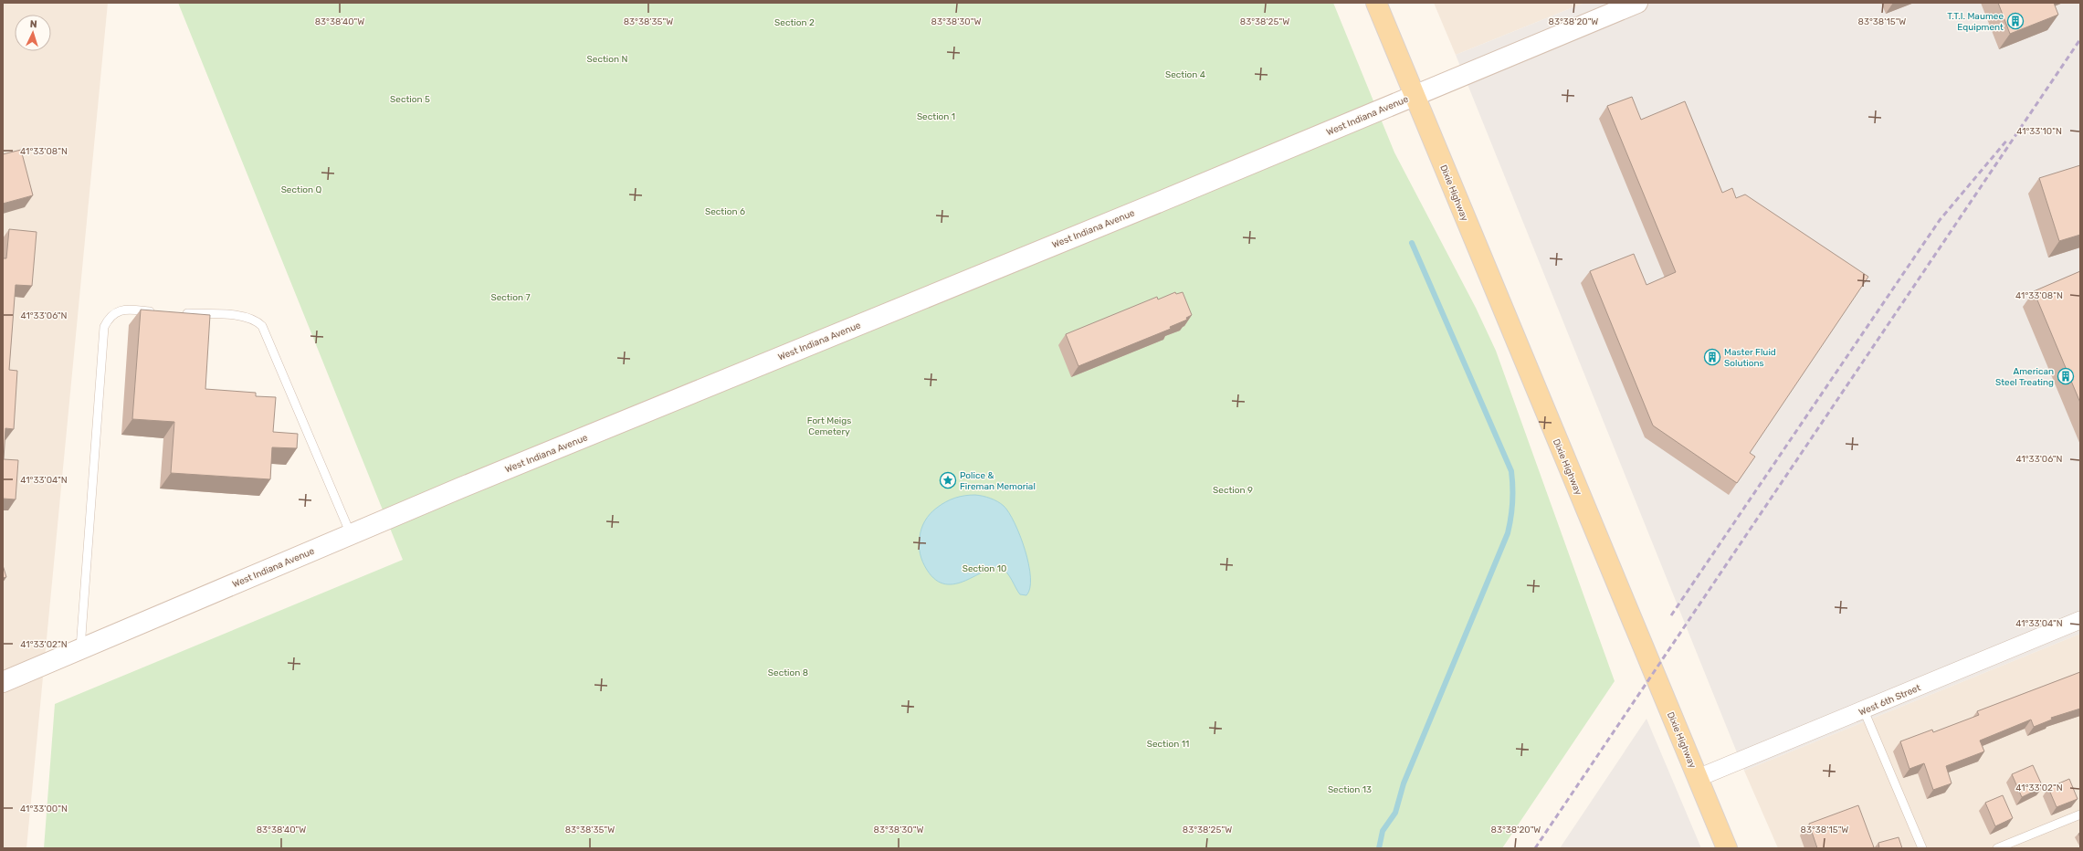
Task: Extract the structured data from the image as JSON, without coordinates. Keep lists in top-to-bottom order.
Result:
{
  "streets": {
    "main road": ["West Indiana Avenue", "Dixie Highway"],
    "street": ["West 6th Street"]
  },
  "crossings": [
    ["West Indiana Avenue", "Dixie Highway"],
    ["Dixie Highway", "West 6th Street"]
  ],
  "parks": [
    "Section 2",
    "Section N",
    "Section 4",
    "Section 5",
    "Section 1",
    "Section Q",
    "Section 6",
    "Section 7",
    "Fort Meigs Cemetery",
    "Section 9",
    "Section 10",
    "Section 8",
    "Section 11",
    "Section 13"
  ],
  "places": {
    "building": ["T.T.I. Maumee Equipment", "Master Fluid Solutions", "American Steel Treating"],
    "place": ["Police & Fireman Memorial"]
  },
  "north": "top",
  "coordinates": [
    "83°38'40\"W",
    "83°38'35\"W",
    "83°38'30\"W",
    "83°38'25\"W",
    "83°38'20\"W",
    "83°38'15\"W",
    "41°33'10\"N",
    "41°33'08\"N",
    "41°33'06\"N",
    "41°33'04\"N",
    "41°33'02\"N",
    "41°33'00\"N"
  ]
}
